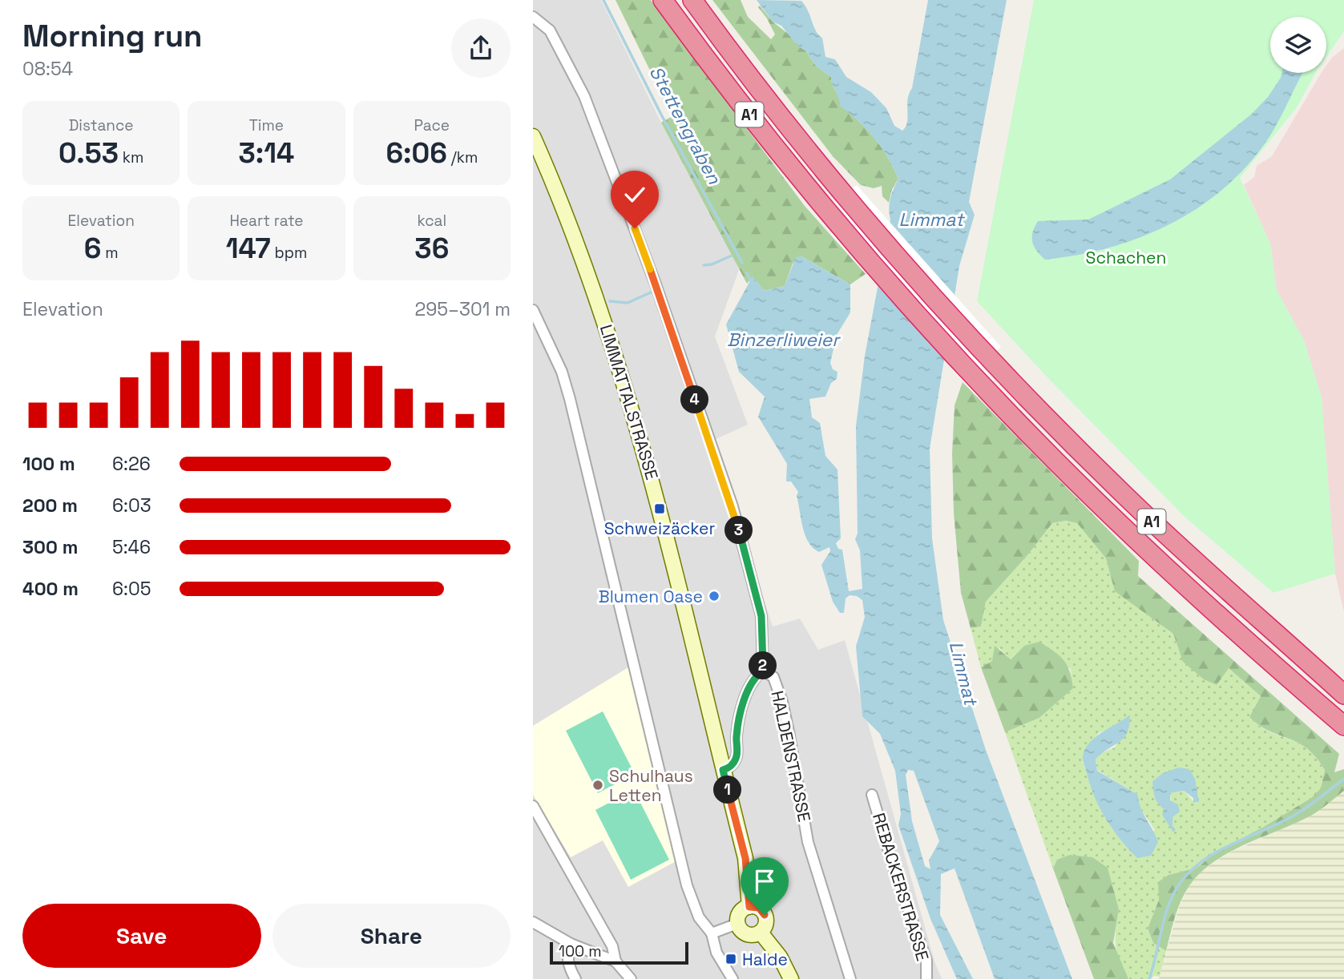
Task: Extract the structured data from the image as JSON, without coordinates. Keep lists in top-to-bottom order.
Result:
{
  "streets": {
    "highway": ["A1"],
    "main road": ["LIMMATTALSTRASSE"],
    "street": ["HALDENSTRASSE", "REBACKERSTRASSE"]
  },
  "water": ["Stettengraben", "Limmat", "Binzerliweier"],
  "parks": ["Schachen"],
  "places": {
    "transit": ["Schweizäcker", "Halde"],
    "other": ["Blumen Oase", "Schulhaus Letten"]
  },
  "scale_bar": "100 m",
  "page": {
    "heading": ["Morning run", "08:54"],
    "stats": [
      ["Distance", "0.53 km"],
      ["Time", "3:14"],
      ["Pace", "6:06 /km"],
      ["Elevation", "6 m"],
      ["Heart rate", "147 bpm"],
      ["kcal", "36"]
    ],
    "chart": ["Elevation", "295–301 m"],
    "pins": [
      "4",
      "3",
      "2",
      "1"
    ],
    "list": [
      {
        "name": "100 m",
        "note": "6:26"
      },
      {
        "name": "200 m",
        "note": "6:03"
      },
      {
        "name": "300 m",
        "note": "5:46"
      },
      {
        "name": "400 m",
        "note": "6:05"
      }
    ],
    "buttons": ["Save", "Share"],
    "scale": "100 m"
  }
}
